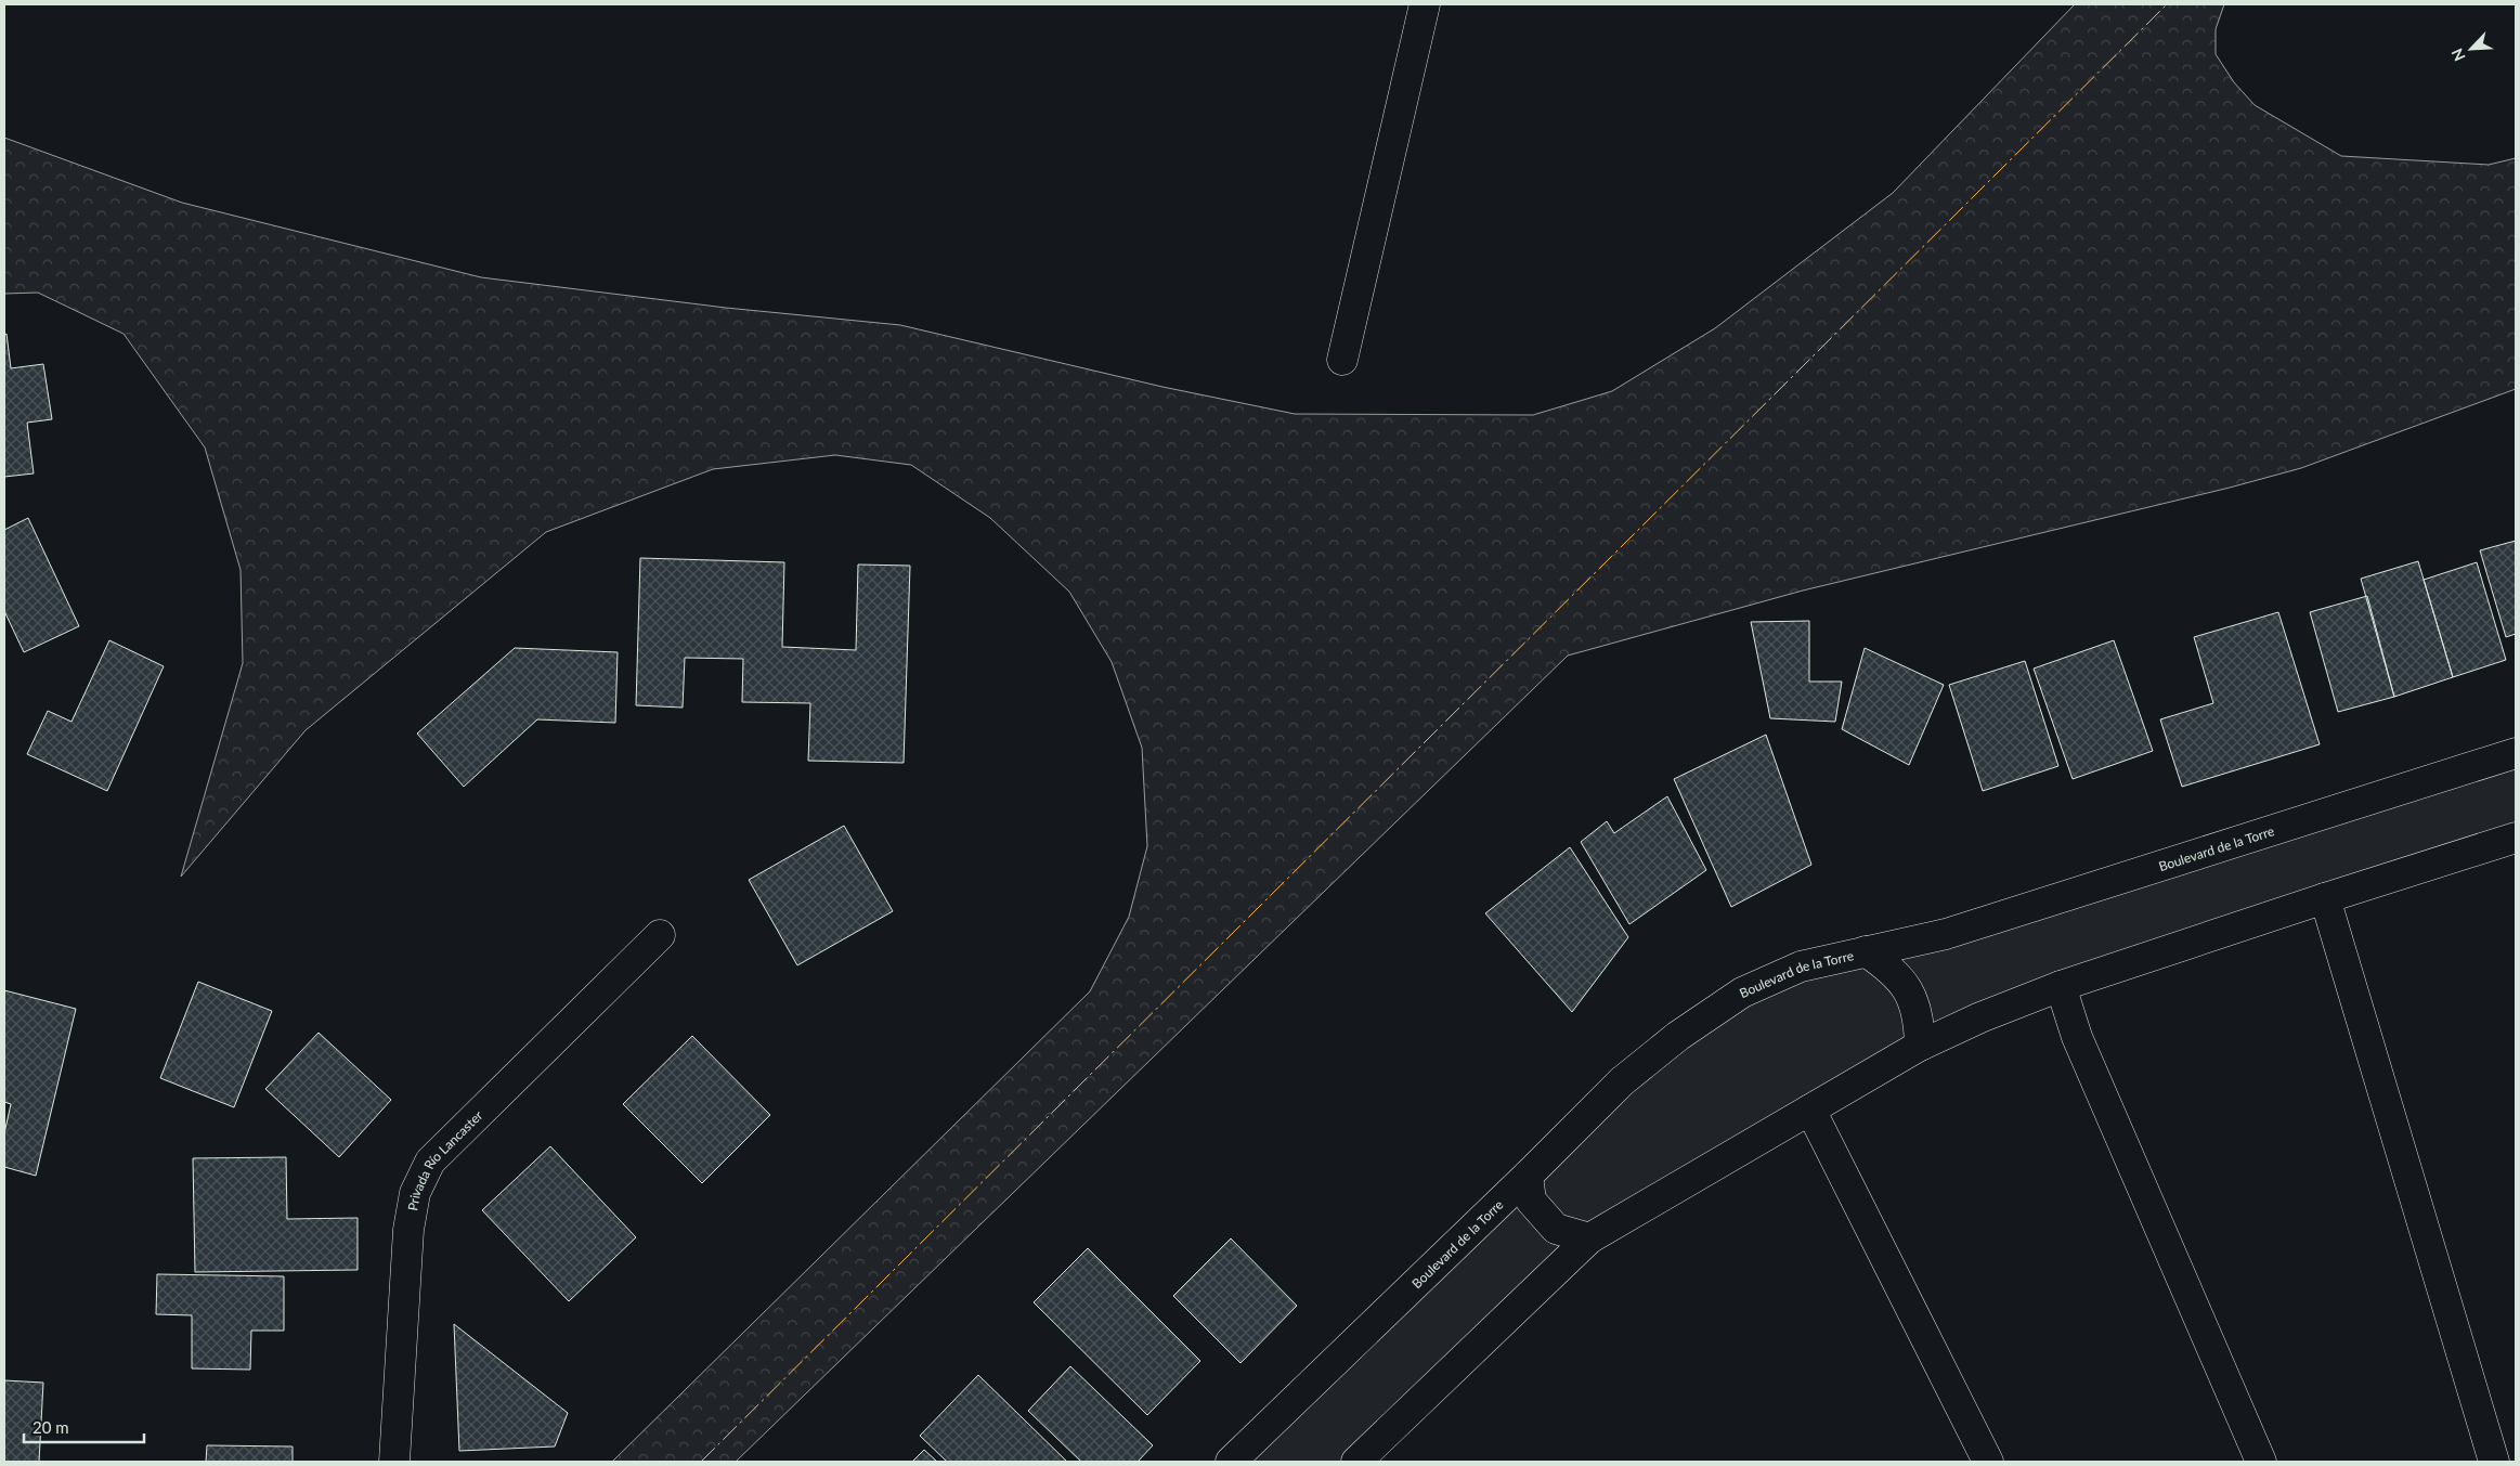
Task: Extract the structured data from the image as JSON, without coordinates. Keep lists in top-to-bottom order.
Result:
{
  "streets": {
    "street": ["Boulevard de la Torre", "Privada Río Lancaster"]
  },
  "scale_bar": "20 m",
  "north": "bottom left"
}
